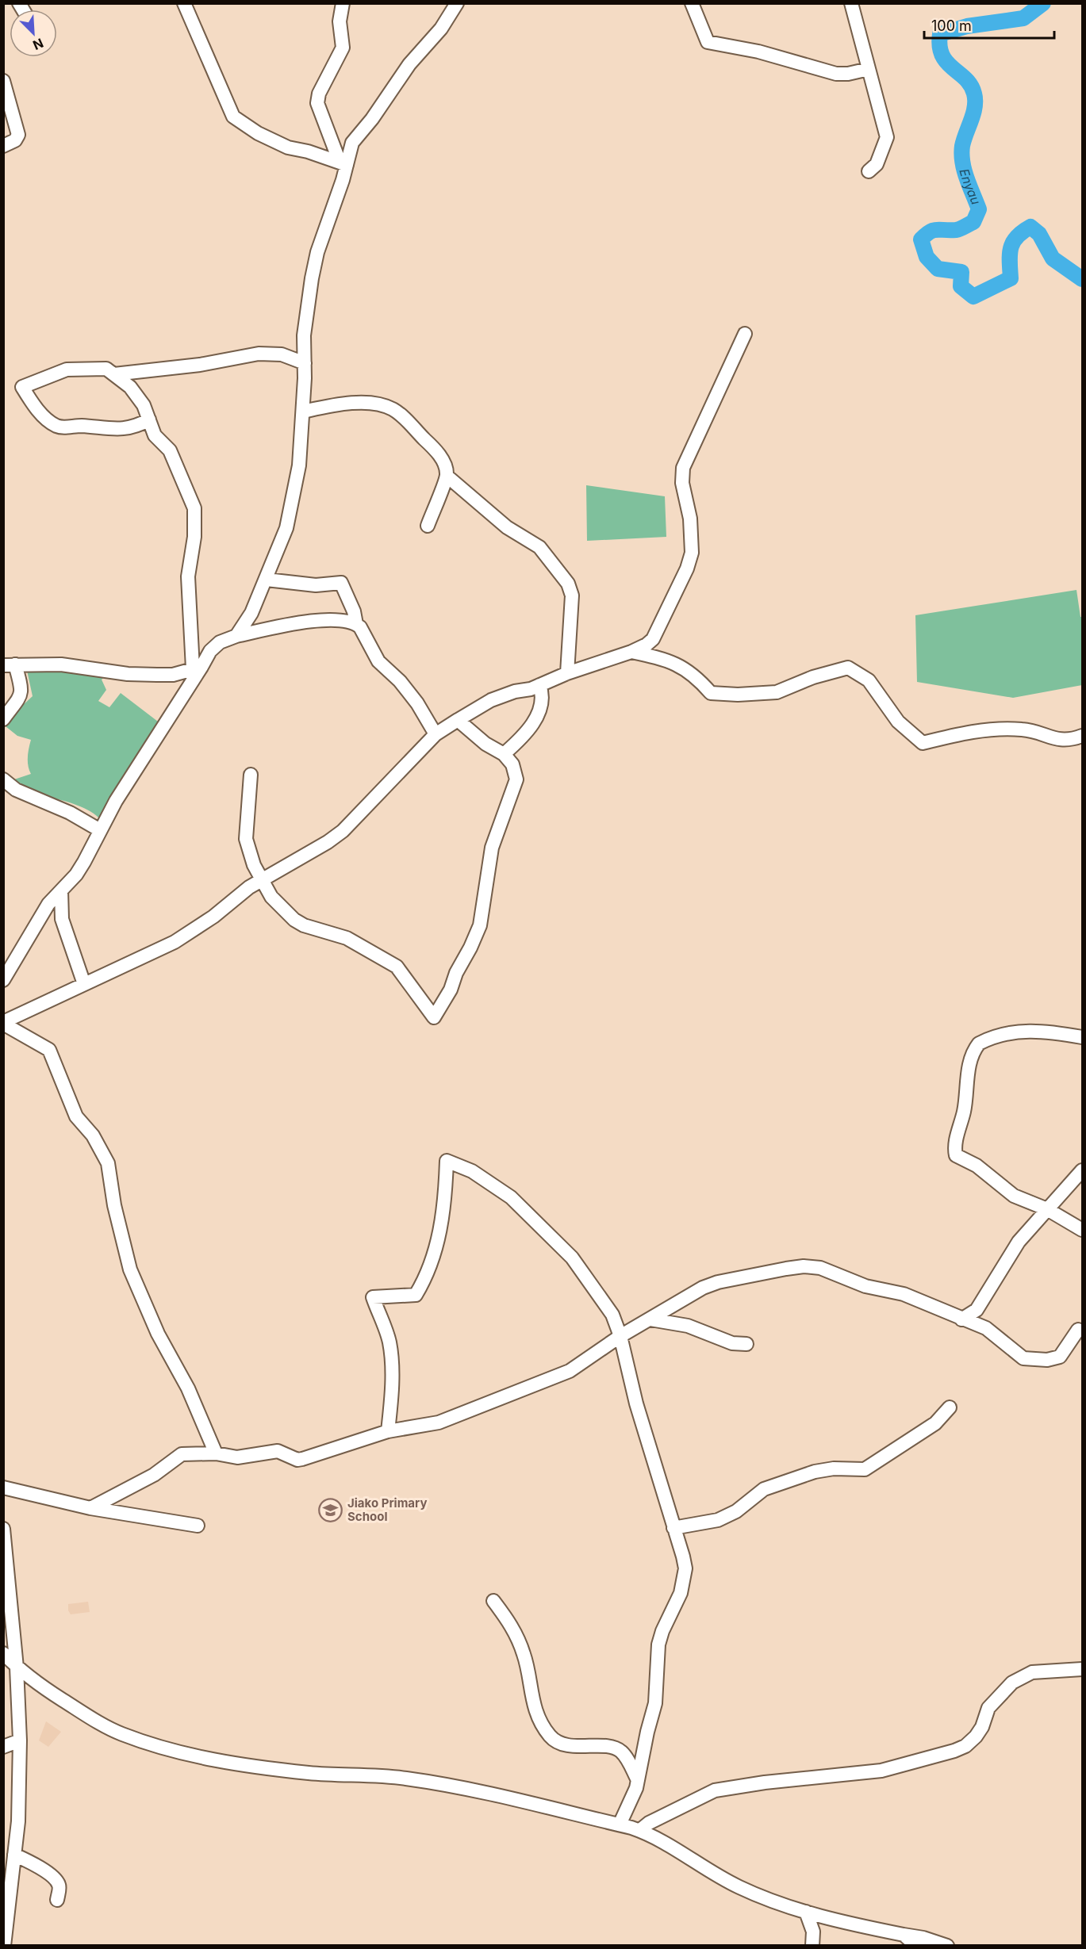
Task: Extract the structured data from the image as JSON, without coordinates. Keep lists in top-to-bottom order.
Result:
{
  "water": ["Enyau"],
  "places": {
    "school or university": ["Jiako Primary School"]
  },
  "scale_bar": "100 m",
  "north": "bottom right"
}
